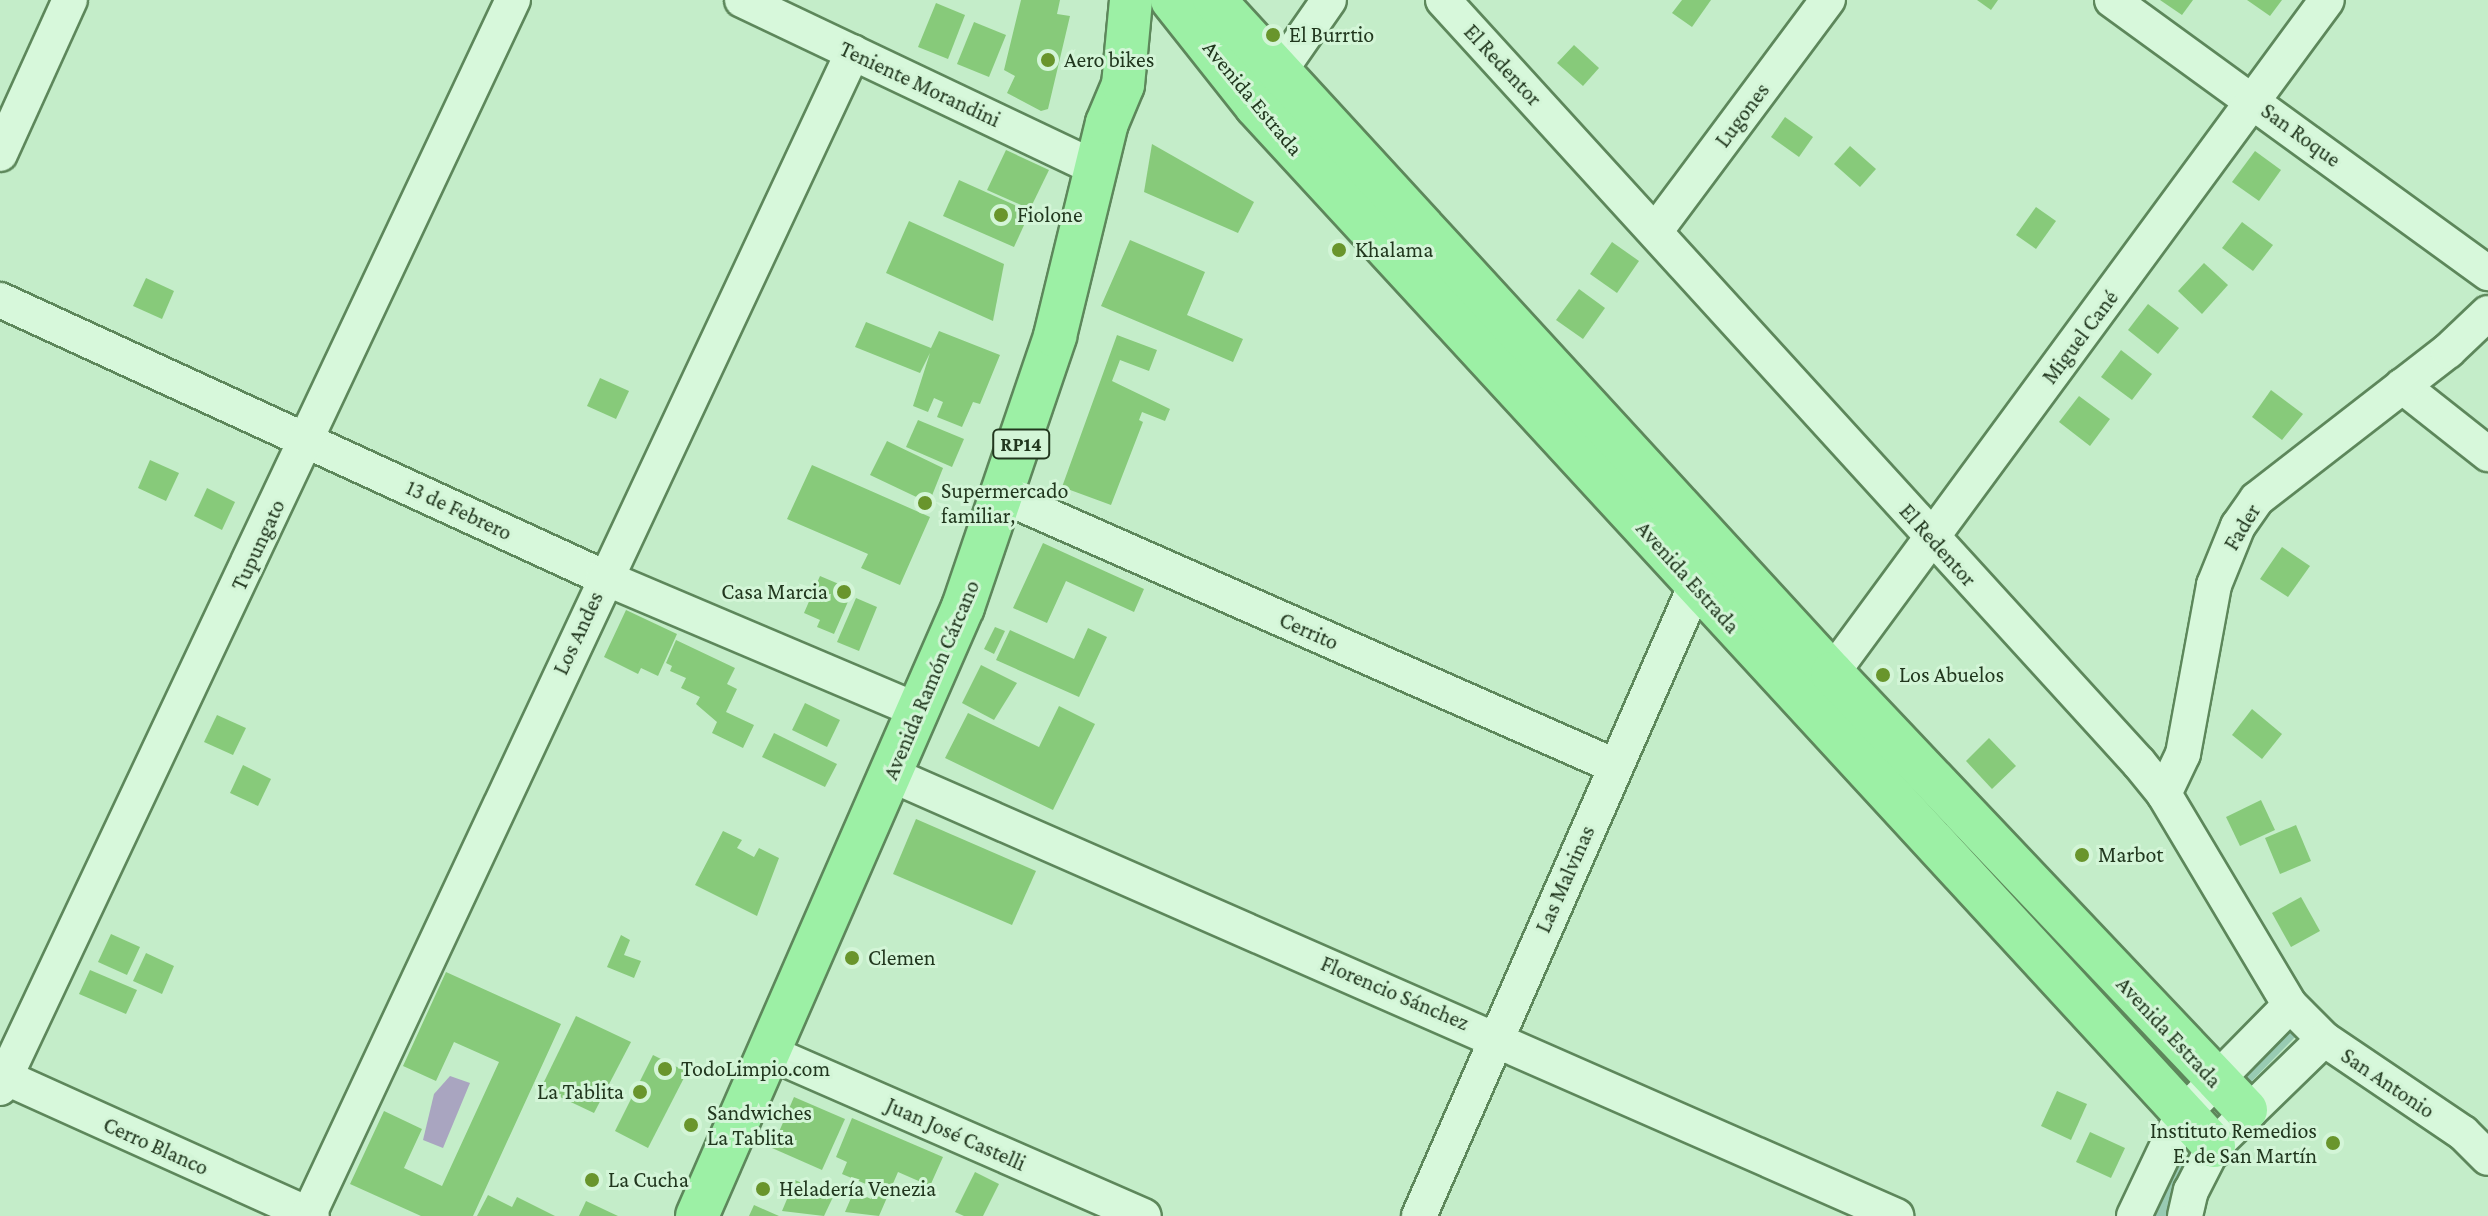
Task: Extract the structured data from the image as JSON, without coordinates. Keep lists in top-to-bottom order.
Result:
{
  "streets": {
    "main road": ["Avenida Estrada", "RP14", "Avenida Ramón Cárcano"],
    "street": [
      "El Redentor",
      "Teniente Morandini",
      "Lugones",
      "San Roque",
      "Miguel Cané",
      "13 de Febrero",
      "Fader",
      "Tupungato",
      "Cerrito",
      "Los Andes",
      "Las Malvinas",
      "Florencio Sánchez",
      "San Antonio",
      "Juan José Castelli",
      "Cerro Blanco"
    ]
  },
  "crossings": [
    ["El Redentor", "Lugones"],
    ["El Redentor", "Miguel Cané"],
    ["El Redentor", "Fader"],
    ["El Redentor", "San Antonio"],
    ["Teniente Morandini", "Los Andes"],
    ["Teniente Morandini", "Avenida Ramón Cárcano"],
    ["Avenida Estrada", "Miguel Cané"],
    ["Avenida Estrada", "Las Malvinas"],
    ["San Roque", "Miguel Cané"],
    ["13 de Febrero", "Tupungato"],
    ["13 de Febrero", "Los Andes"],
    ["13 de Febrero", "Avenida Ramón Cárcano"],
    ["Tupungato", "Cerro Blanco"],
    ["Cerrito", "Avenida Ramón Cárcano"],
    ["Cerrito", "Las Malvinas"],
    ["Los Andes", "Cerro Blanco"],
    ["Avenida Ramón Cárcano", "Florencio Sánchez"],
    ["Avenida Ramón Cárcano", "Juan José Castelli"],
    ["Las Malvinas", "Florencio Sánchez"]
  ],
  "places": [
    "El Burrtio",
    "Aero bikes",
    "Fiolone",
    "Khalama",
    "Supermercado familiar,",
    "Casa Marcia",
    "Los Abuelos",
    "Marbot",
    "Clemen",
    "TodoLimpio.com",
    "La Tablita",
    "Sandwiches La Tablita",
    "Instituto Remedios E. de San Martín",
    "La Cucha",
    "Heladería Venezia"
  ]
}
